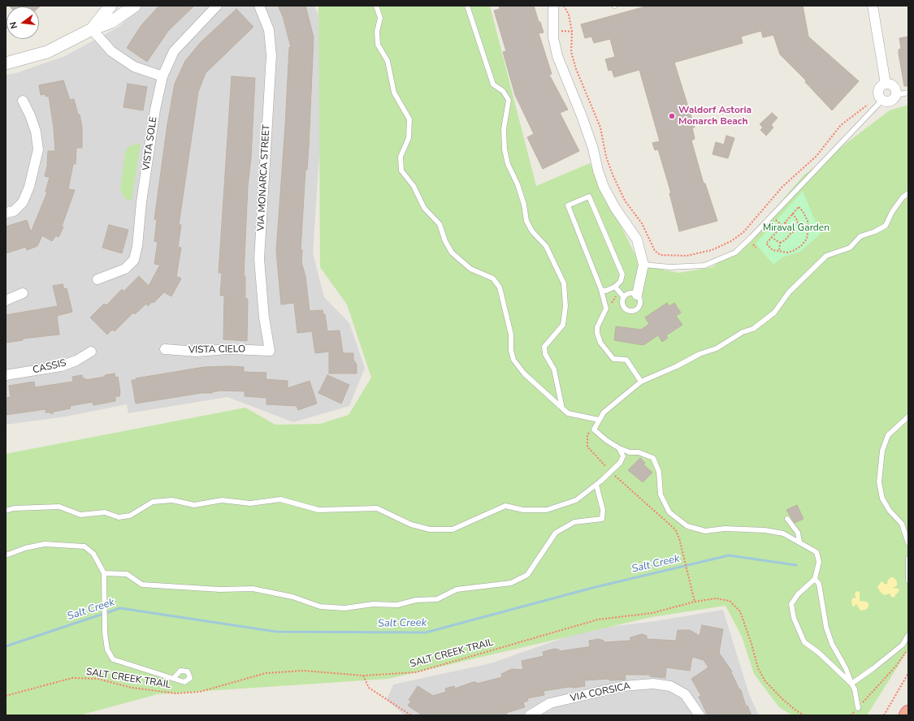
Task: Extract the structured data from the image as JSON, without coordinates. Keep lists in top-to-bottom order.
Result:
{
  "streets": {
    "street": [
      "VISTA SOLE",
      "VIA MONARCA STREET",
      "VISTA CIELO",
      "CASSIS",
      "VIA CORSICA"
    ],
    "path": ["SALT CREEK TRAIL"]
  },
  "crossings": [
    ["VIA MONARCA STREET", "VISTA CIELO"]
  ],
  "water": ["Salt Creek"],
  "parks": ["Miraval Garden"],
  "places": ["Waldorf Astoria Monarch Beach"],
  "north": "left"
}
